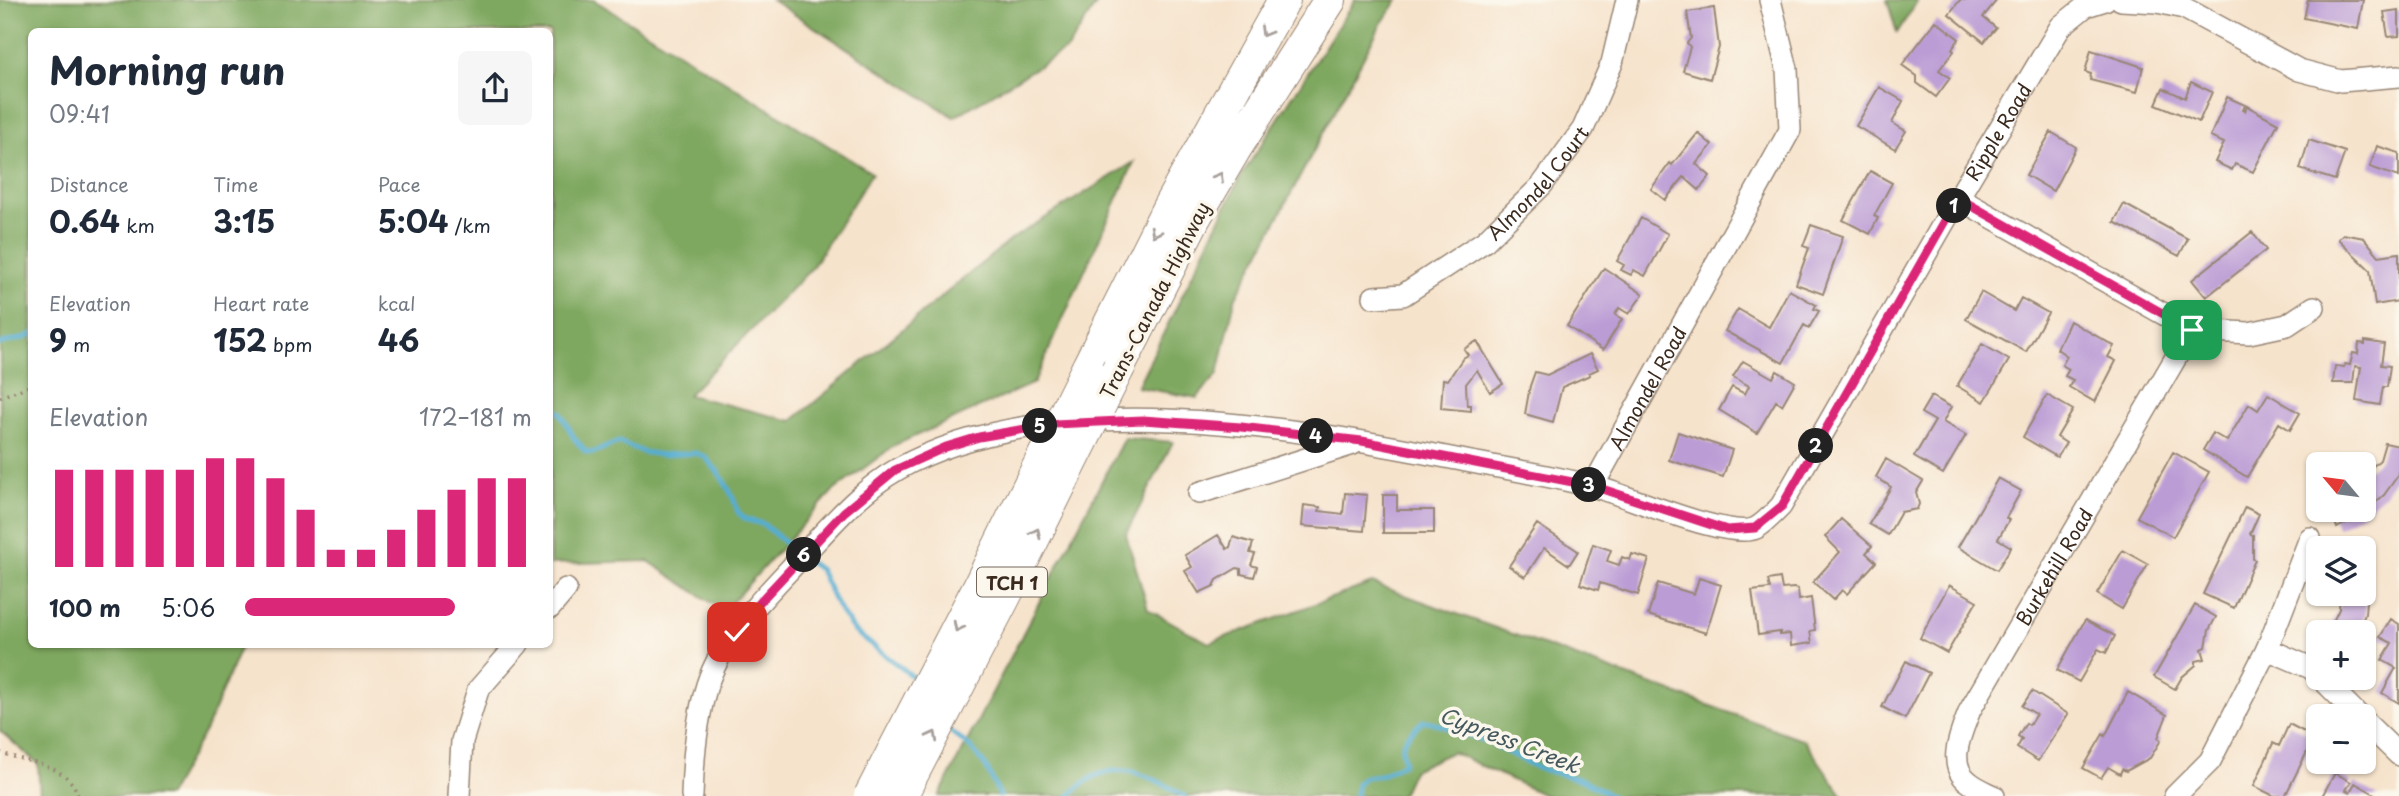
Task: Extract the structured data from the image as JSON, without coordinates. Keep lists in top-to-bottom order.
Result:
{
  "streets": {
    "highway": ["Trans-Canada Highway", "TCH 1"],
    "street": [
      "Ripple Road",
      "Almondel Court",
      "Almondel Road",
      "Burkehill Road"
    ]
  },
  "crossings": [
    ["Ripple Road", "Almondel Road"]
  ],
  "water": ["Cypress Creek"],
  "north": "top left",
  "page": {
    "heading": ["Morning run", "09:41"],
    "stats": [
      ["Distance", "0.64 km"],
      ["Time", "3:15"],
      ["Pace", "5:04 /km"],
      ["Elevation", "9 m"],
      ["Heart rate", "152 bpm"],
      ["kcal", "46"]
    ],
    "pins": [
      "1",
      "5",
      "4",
      "2",
      "3",
      "6"
    ],
    "chart": ["Elevation", "172–181 m"],
    "map_buttons": ["+", "−"],
    "list": [
      {
        "name": "100 m",
        "note": "5:06"
      }
    ]
  }
}
